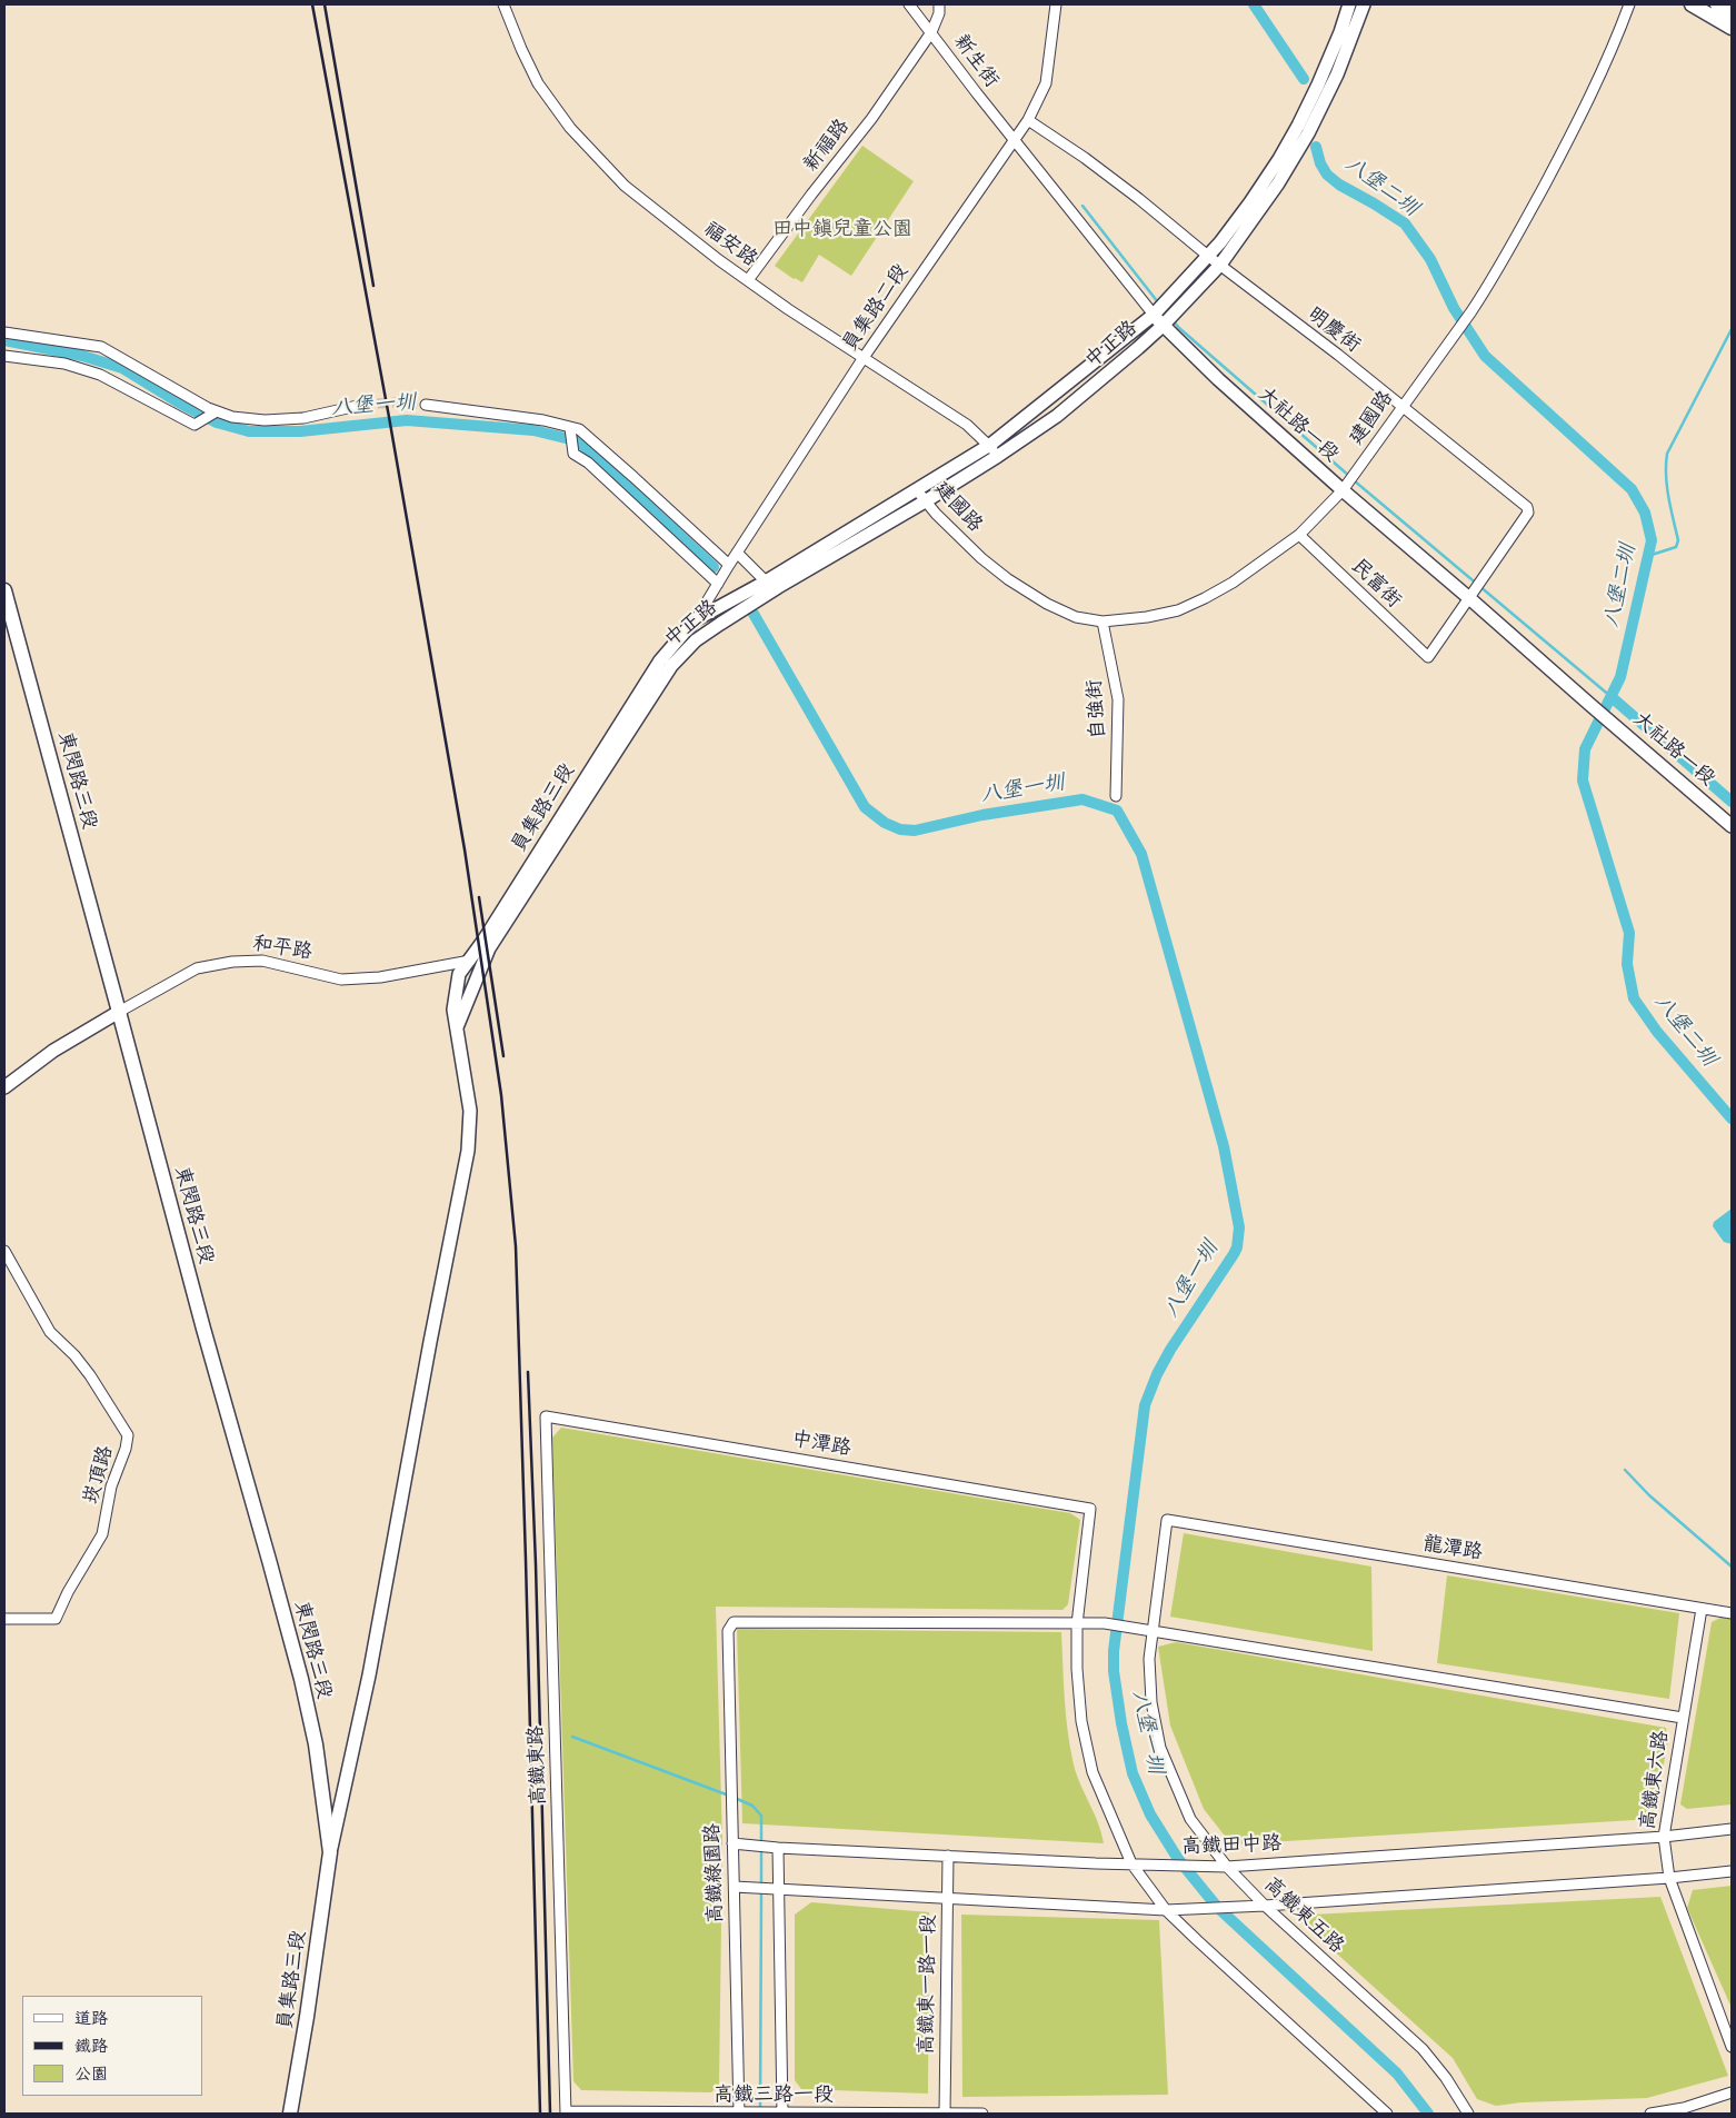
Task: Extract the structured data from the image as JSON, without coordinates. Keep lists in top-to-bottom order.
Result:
{
  "streets": {
    "main road": ["東閔路三段", "員集路三段"],
    "street": [
      "新生街",
      "新福路",
      "福安路",
      "員集路二段",
      "明慶街",
      "中正路",
      "建國路",
      "大社路一段",
      "民富街",
      "自強街",
      "和平路",
      "中潭路",
      "崁頂路",
      "龍潭路",
      "高鐵東路",
      "高鐵東六路",
      "高鐵田中路",
      "高鐵綠園路",
      "高鐵東五路",
      "高鐵東一路一段",
      "高鐵三路一段"
    ]
  },
  "crossings": [
    ["新生街", "新福路"],
    ["新生街", "員集路二段"],
    ["新生街", "大社路一段"],
    ["新福路", "福安路"],
    ["福安路", "員集路二段"],
    ["福安路", "中正路"],
    ["員集路二段", "明慶街"],
    ["員集路二段", "大社路一段"],
    ["明慶街", "中正路"],
    ["明慶街", "建國路"],
    ["明慶街", "大社路一段"],
    ["明慶街", "民富街"],
    ["中正路", "建國路"],
    ["中正路", "大社路一段"],
    ["中正路", "員集路三段"],
    ["建國路", "大社路一段"],
    ["建國路", "民富街"],
    ["建國路", "自強街"],
    ["東閔路三段", "員集路三段"],
    ["東閔路三段", "和平路"],
    ["員集路三段", "和平路"],
    ["中潭路", "高鐵東路"],
    ["中潭路", "高鐵綠園路"],
    ["龍潭路", "高鐵東六路"],
    ["龍潭路", "高鐵東五路"],
    ["高鐵東路", "高鐵三路一段"],
    ["高鐵東六路", "高鐵田中路"],
    ["高鐵田中路", "高鐵綠園路"],
    ["高鐵田中路", "高鐵東五路"],
    ["高鐵田中路", "高鐵東一路一段"],
    ["高鐵綠園路", "高鐵三路一段"],
    ["高鐵東一路一段", "高鐵三路一段"]
  ],
  "water": ["八堡二圳", "八堡一圳"],
  "parks": ["田中鎮兒童公園"],
  "legend": ["道路", "鐵路", "公園"]
}
